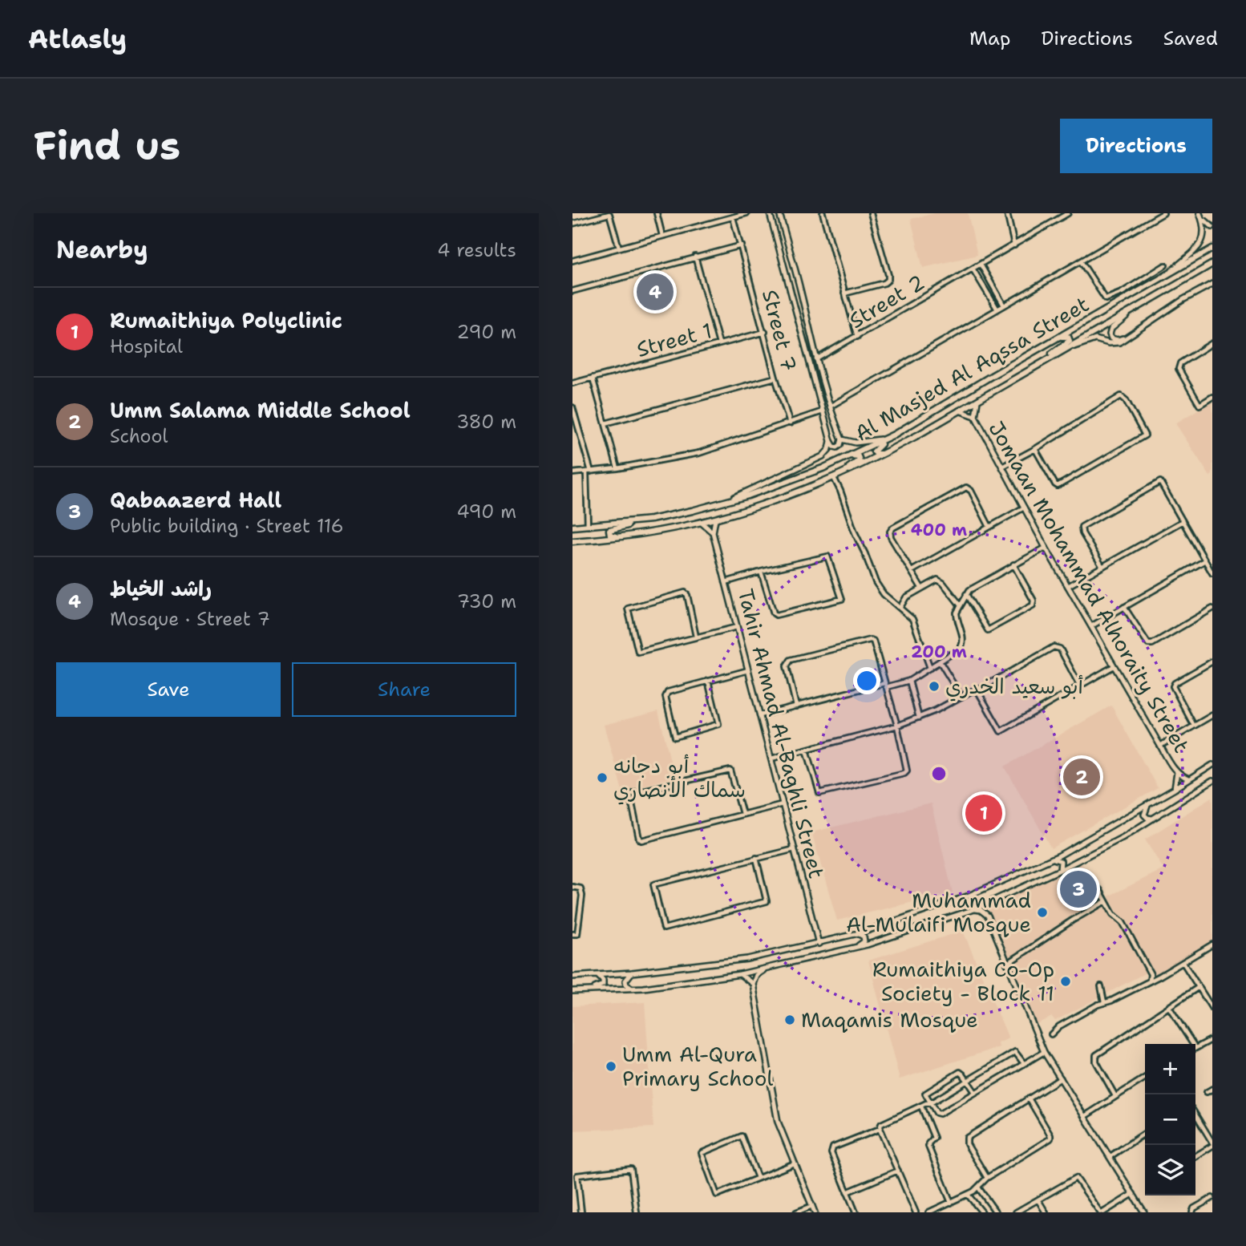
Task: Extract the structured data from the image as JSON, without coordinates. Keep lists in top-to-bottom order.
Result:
{
  "streets": {
    "main road": ["Al Masjed Al Aqssa Street"],
    "street": [
      "Street 2",
      "Street 7",
      "Street 1",
      "Jomaan Mohammad Alhoraity Street",
      "Tahir Ahmad Al-Baghli Street"
    ]
  },
  "crossings": [
    ["Street 7", "Street 1"],
    ["Al Masjed Al Aqssa Street", "Jomaan Mohammad Alhoraity Street"],
    ["Al Masjed Al Aqssa Street", "Tahir Ahmad Al-Baghli Street"]
  ],
  "places": [
    "أبو سعيد الخدري",
    "أبو دجانه سماك الأنصاري",
    "Muhammad Al-Mulaifi Mosque",
    "Rumaithiya Co-Op Society - Block 11",
    "Maqamis Mosque",
    "Umm Al-Qura Primary School"
  ],
  "page": {
    "header": "Atlasly",
    "nav": ["Map", "Directions", "Saved"],
    "buttons": [
      "Directions",
      ["Save", "Share"]
    ],
    "title": "Find us",
    "heading": ["Nearby", "4 results"],
    "pins": [
      "4",
      "2",
      "1",
      "3"
    ],
    "list": [
      {
        "mark": "1",
        "name": "Rumaithiya Polyclinic",
        "note": "Hospital",
        "value": "290 m"
      },
      {
        "mark": "2",
        "name": "Umm Salama Middle School",
        "note": "School",
        "value": "380 m"
      },
      {
        "mark": "3",
        "name": "Qabaazerd Hall",
        "note": "Public building · Street 116",
        "value": "490 m"
      },
      {
        "mark": "4",
        "name": "راشد الخياط",
        "note": "Mosque · Street 7",
        "value": "730 m"
      }
    ],
    "map_buttons": ["+", "−"]
  },
  "rings": ["400 m", "200 m"]
}
